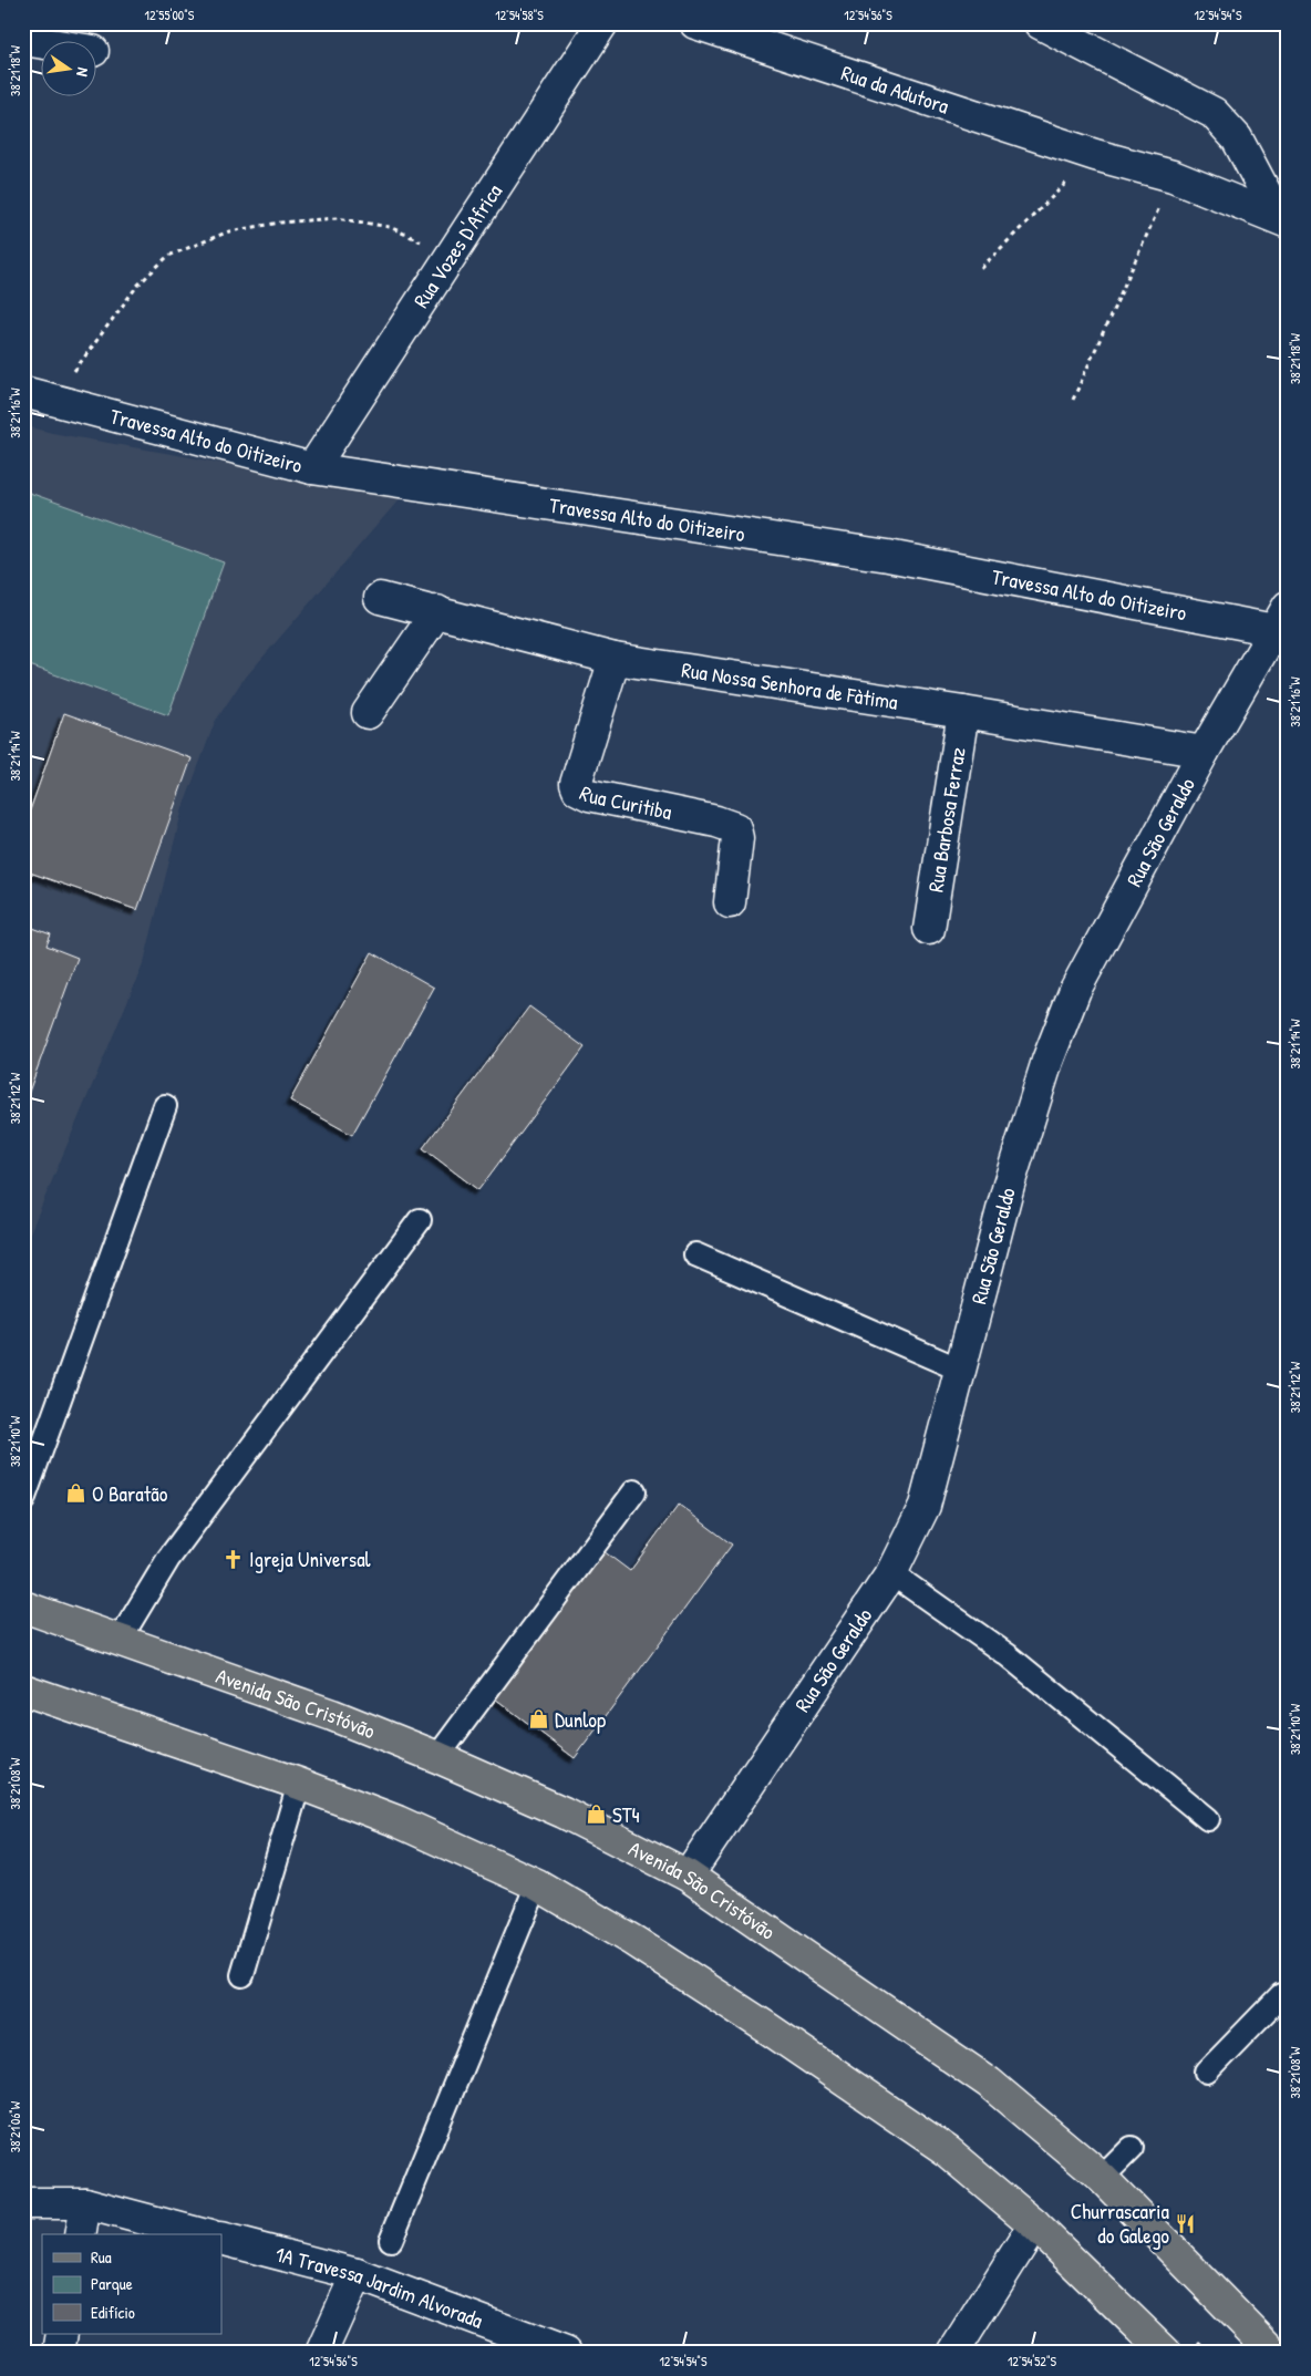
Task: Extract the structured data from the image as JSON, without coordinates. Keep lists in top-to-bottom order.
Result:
{
  "streets": {
    "main road": ["Avenida São Cristóvão"],
    "street": [
      "Rua da Adutora",
      "Rua Vozes D'Africa",
      "Travessa Alto do Oitizeiro",
      "Rua Nossa Senhora de Fàtima",
      "Rua Curitiba",
      "Rua Barbosa Ferraz",
      "Rua São Geraldo",
      "1A Travessa Jardim Alvorada"
    ]
  },
  "crossings": [
    ["Rua Vozes D'Africa", "Travessa Alto do Oitizeiro"],
    ["Travessa Alto do Oitizeiro", "Rua São Geraldo"],
    ["Rua Nossa Senhora de Fàtima", "Rua Curitiba"],
    ["Rua Nossa Senhora de Fàtima", "Rua Barbosa Ferraz"],
    ["Rua Nossa Senhora de Fàtima", "Rua São Geraldo"],
    ["Rua São Geraldo", "Avenida São Cristóvão"]
  ],
  "places": {
    "shop": ["O Baratão", "Dunlop", "ST4"],
    "church": ["Igreja Universal"],
    "restaurant": ["Churrascaria do Galego"]
  },
  "legend": ["Rua", "Parque", "Edifício"],
  "north": "right",
  "coordinates": [
    "12°55'00\"S",
    "12°54'58\"S",
    "12°54'56\"S",
    "12°54'54\"S",
    "38°21'18\"W",
    "38°21'16\"W",
    "38°21'14\"W",
    "38°21'12\"W",
    "38°21'10\"W",
    "38°21'08\"W",
    "38°21'06\"W",
    "12°54'52\"S"
  ]
}
